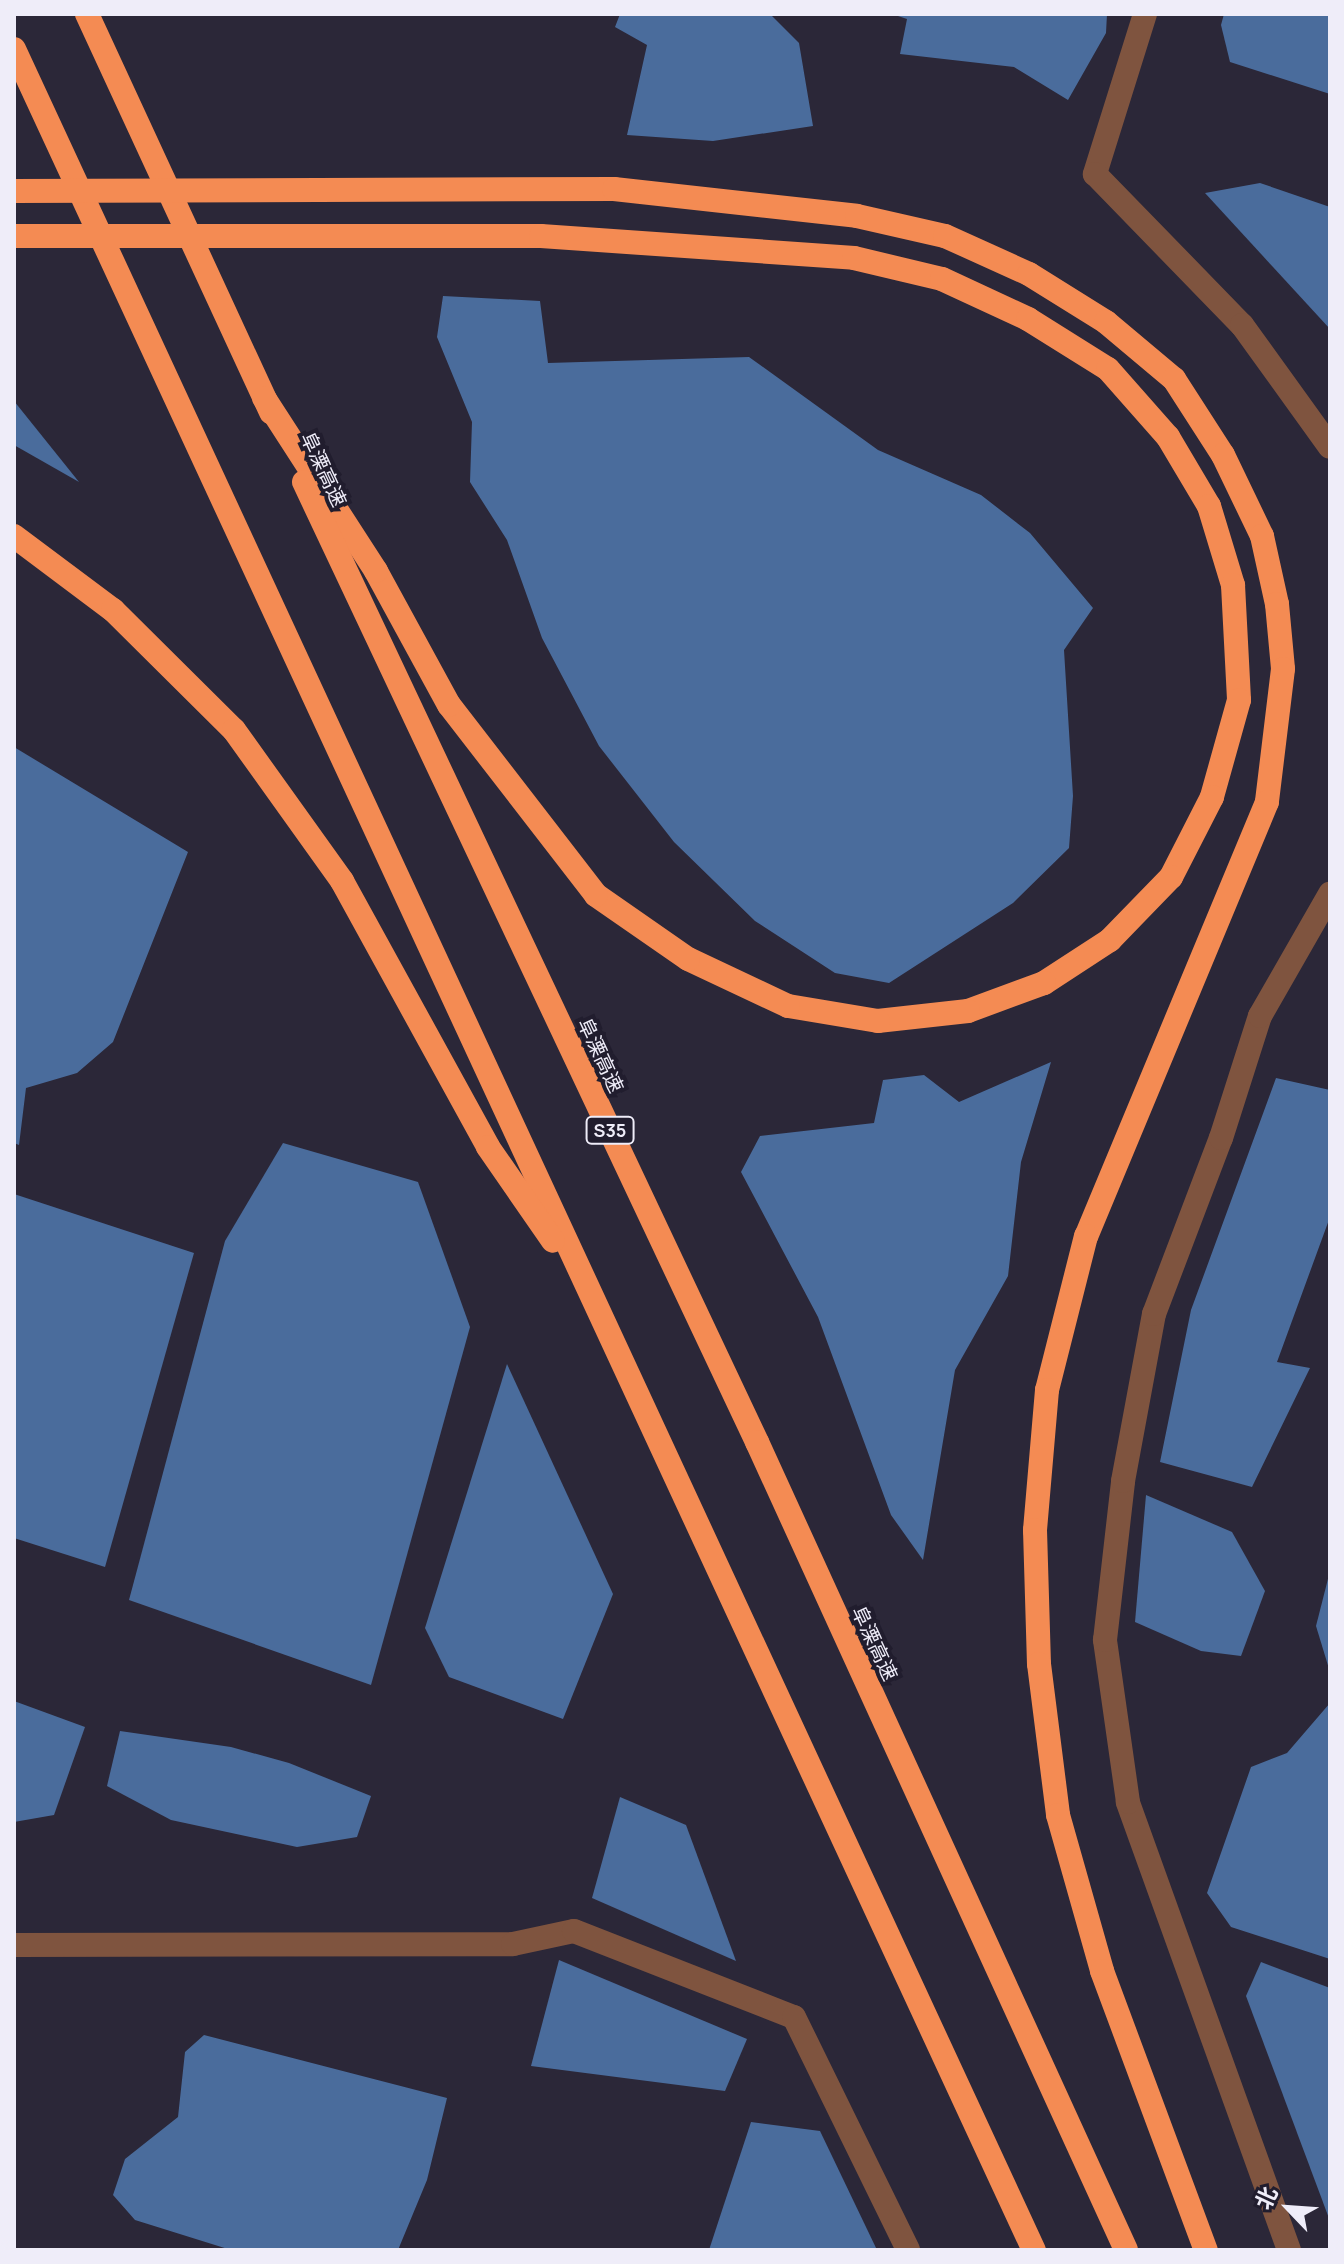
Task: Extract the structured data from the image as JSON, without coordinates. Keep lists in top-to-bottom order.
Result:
{
  "streets": {
    "highway": ["阜溧高速", "S35"]
  },
  "north": "top left"
}
